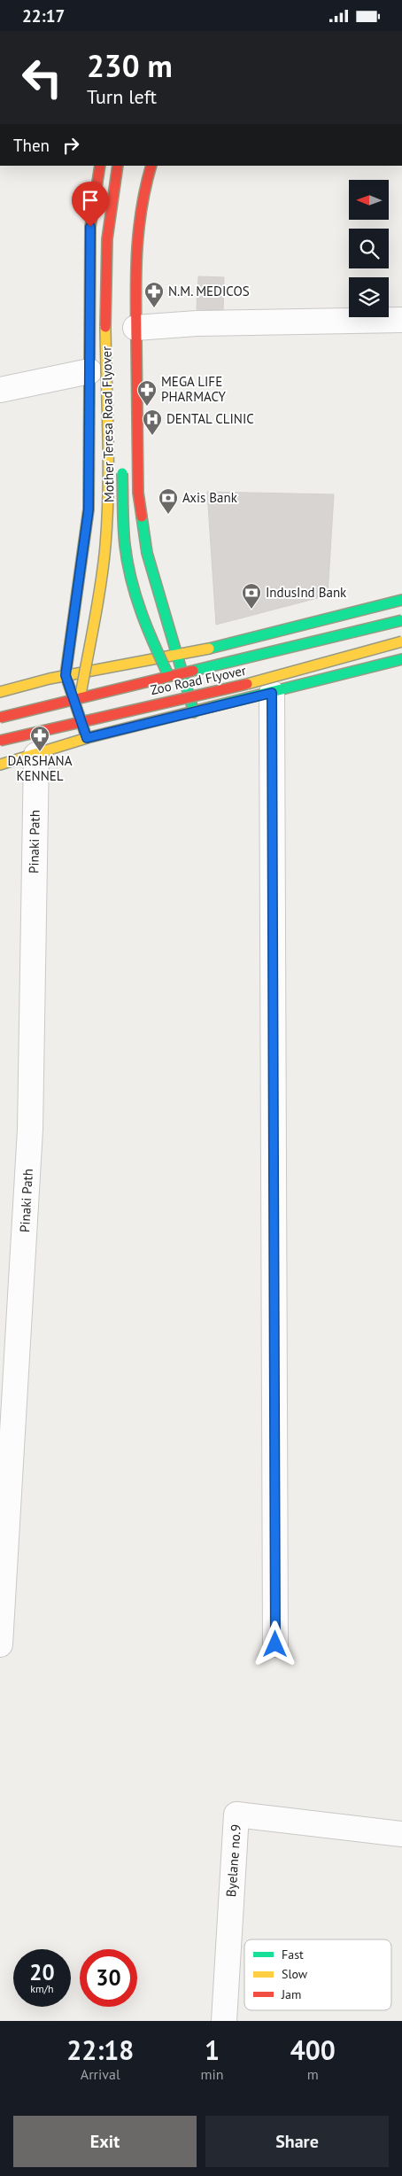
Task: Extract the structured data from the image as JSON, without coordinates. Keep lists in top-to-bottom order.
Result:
{
  "streets": {
    "street": [
      "Mother Teresa Road Flyover",
      "Zoo Road Flyover",
      "Pinaki Path",
      "Byelane no.9"
    ]
  },
  "crossings": [
    ["Mother Teresa Road Flyover", "Zoo Road Flyover"]
  ],
  "places": {
    "pharmacy": ["N.M. MEDICOS", "MEGA LIFE PHARMACY", "DARSHANA KENNEL"],
    "hospital": ["DENTAL CLINIC"],
    "bank": ["Axis Bank", "IndusInd Bank"]
  },
  "legend": ["Fast", "Slow", "Jam"],
  "north": "left",
  "page": {
    "status": "22:17",
    "turn": ["230 m", "Turn left"],
    "then": "Then",
    "speed": "20 km/h",
    "limit": "30",
    "eta": [
      "22:18",
      "Arrival",
      "1",
      "min",
      "400",
      "m"
    ],
    "buttons": ["Exit", "Share"]
  }
}
